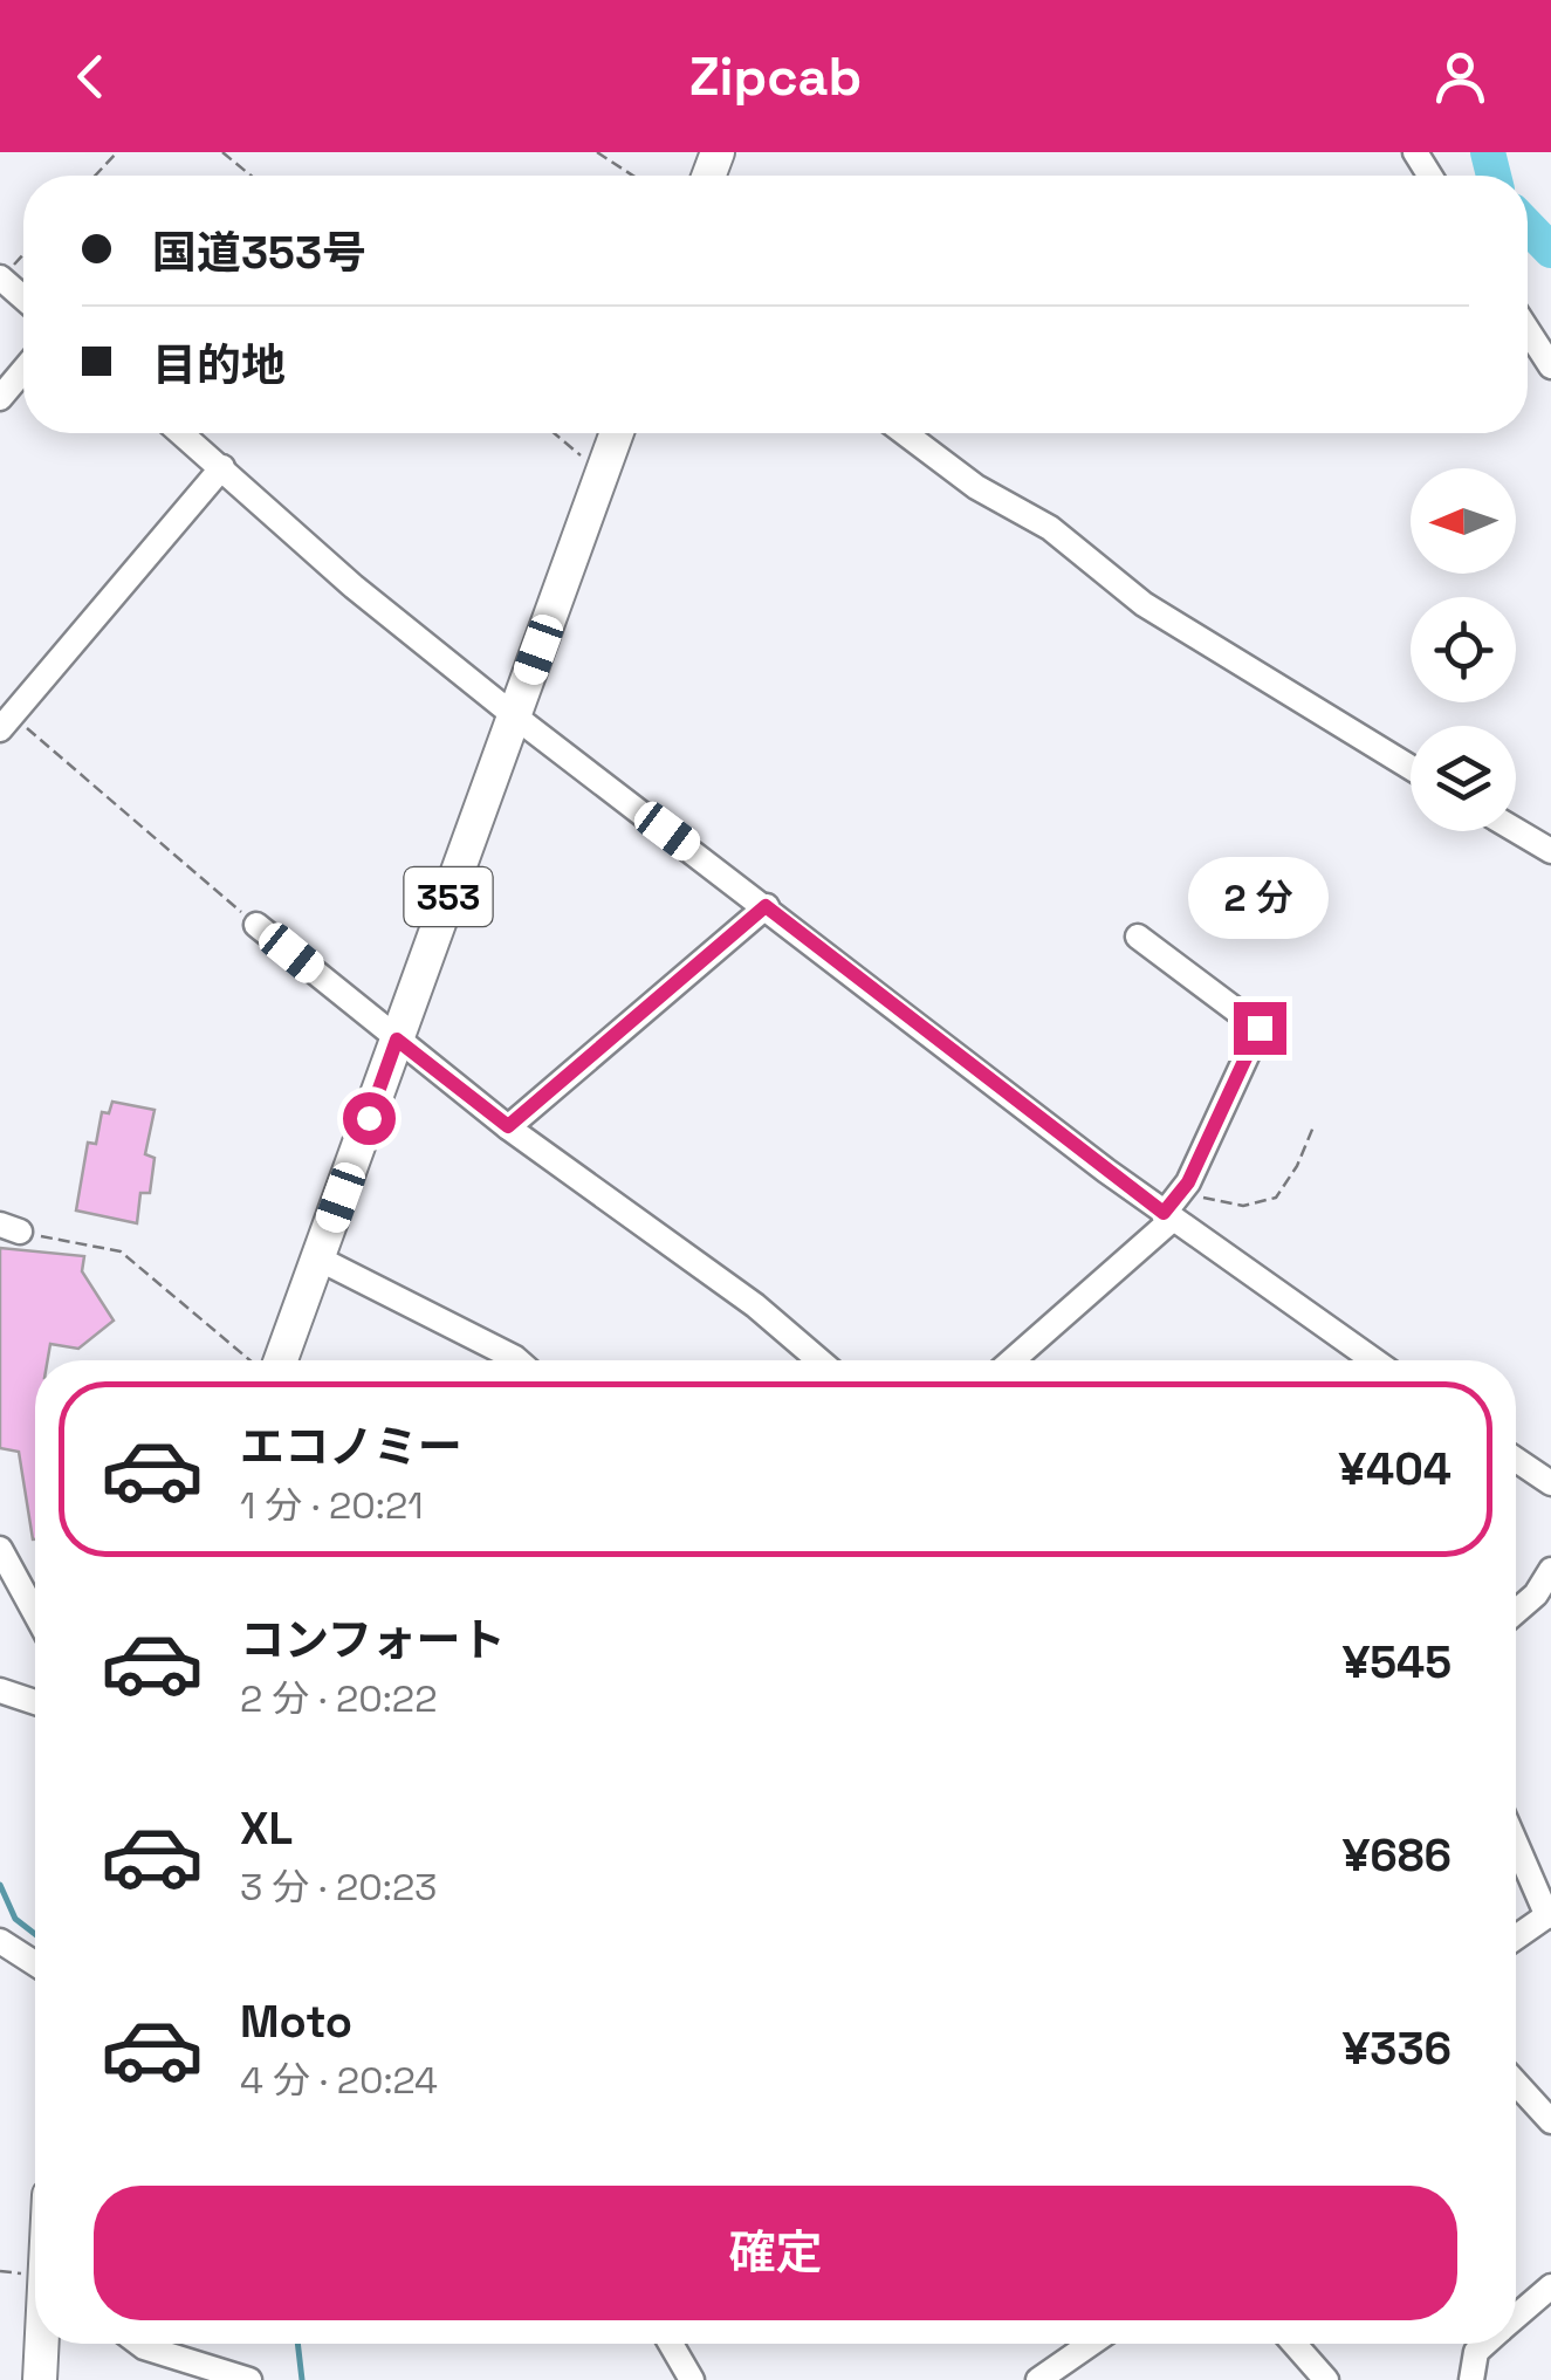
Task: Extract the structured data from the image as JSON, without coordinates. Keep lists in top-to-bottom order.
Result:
{
  "streets": {
    "highway": ["353"]
  },
  "north": "left",
  "page": {
    "header": "Zipcab",
    "banner": ["国道353号", "目的地"],
    "bubble": "2 分",
    "list": [
      {
        "name": "エコノミー",
        "note": "1 分 · 20:21",
        "value": "¥404"
      },
      {
        "name": "コンフォート",
        "note": "2 分 · 20:22",
        "value": "¥545"
      },
      {
        "name": "XL",
        "note": "3 分 · 20:23",
        "value": "¥686"
      },
      {
        "name": "Moto",
        "note": "4 分 · 20:24",
        "value": "¥336"
      }
    ],
    "buttons": "確定"
  }
}
